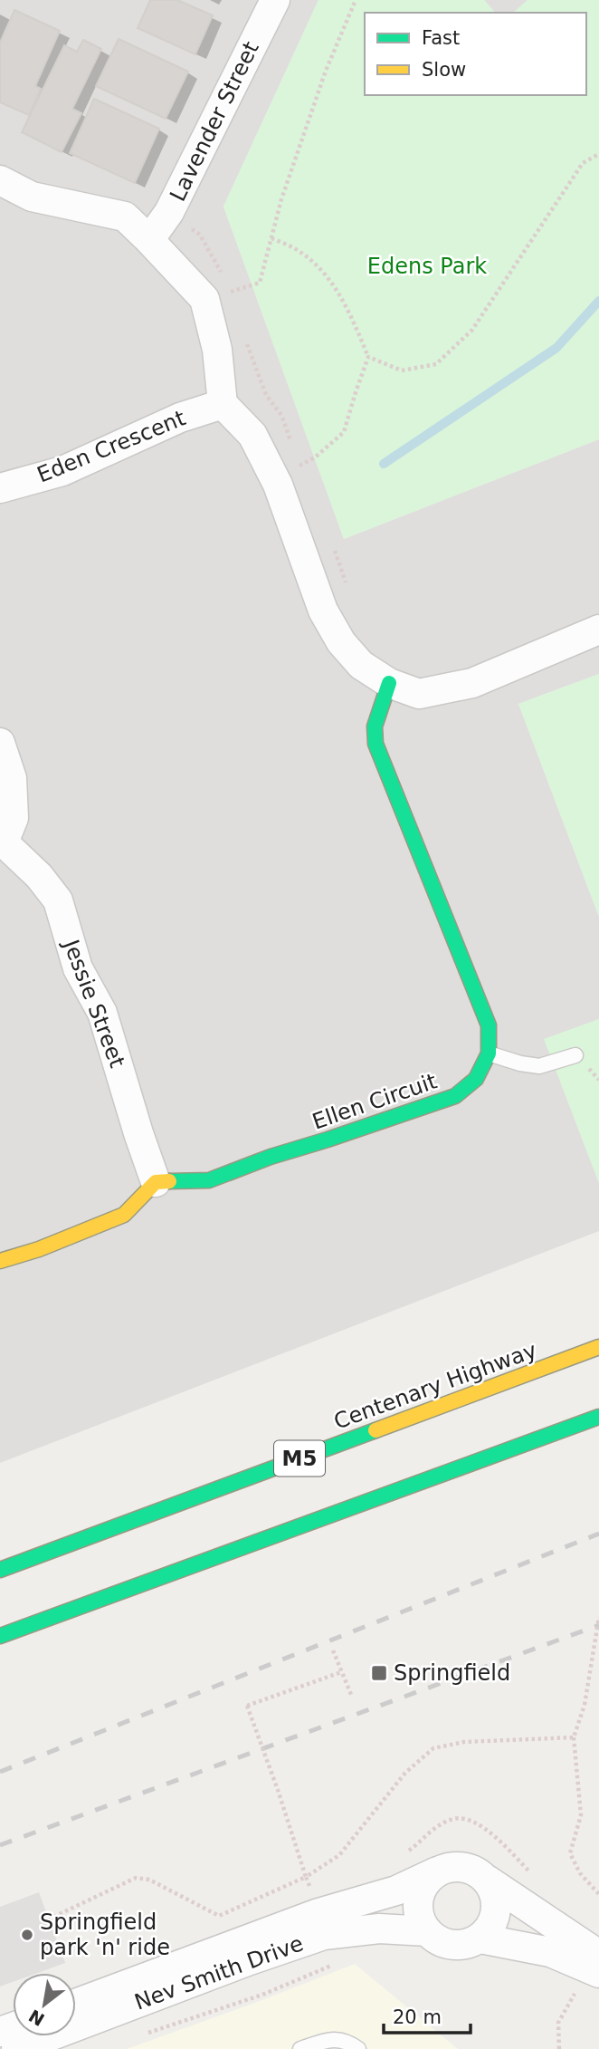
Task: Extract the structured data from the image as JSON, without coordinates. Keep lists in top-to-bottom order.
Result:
{
  "streets": {
    "main road": ["Ellen Circuit", "Centenary Highway", "M5"],
    "street": [
      "Lavender Street",
      "Eden Crescent",
      "Jessie Street",
      "Nev Smith Drive"
    ]
  },
  "crossings": [
    ["Jessie Street", "Ellen Circuit"]
  ],
  "parks": ["Edens Park"],
  "places": {
    "transit": ["Springfield"],
    "other": ["Springfield park 'n' ride"]
  },
  "legend": ["Fast", "Slow"],
  "scale_bar": "20 m",
  "north": "bottom left"
}
